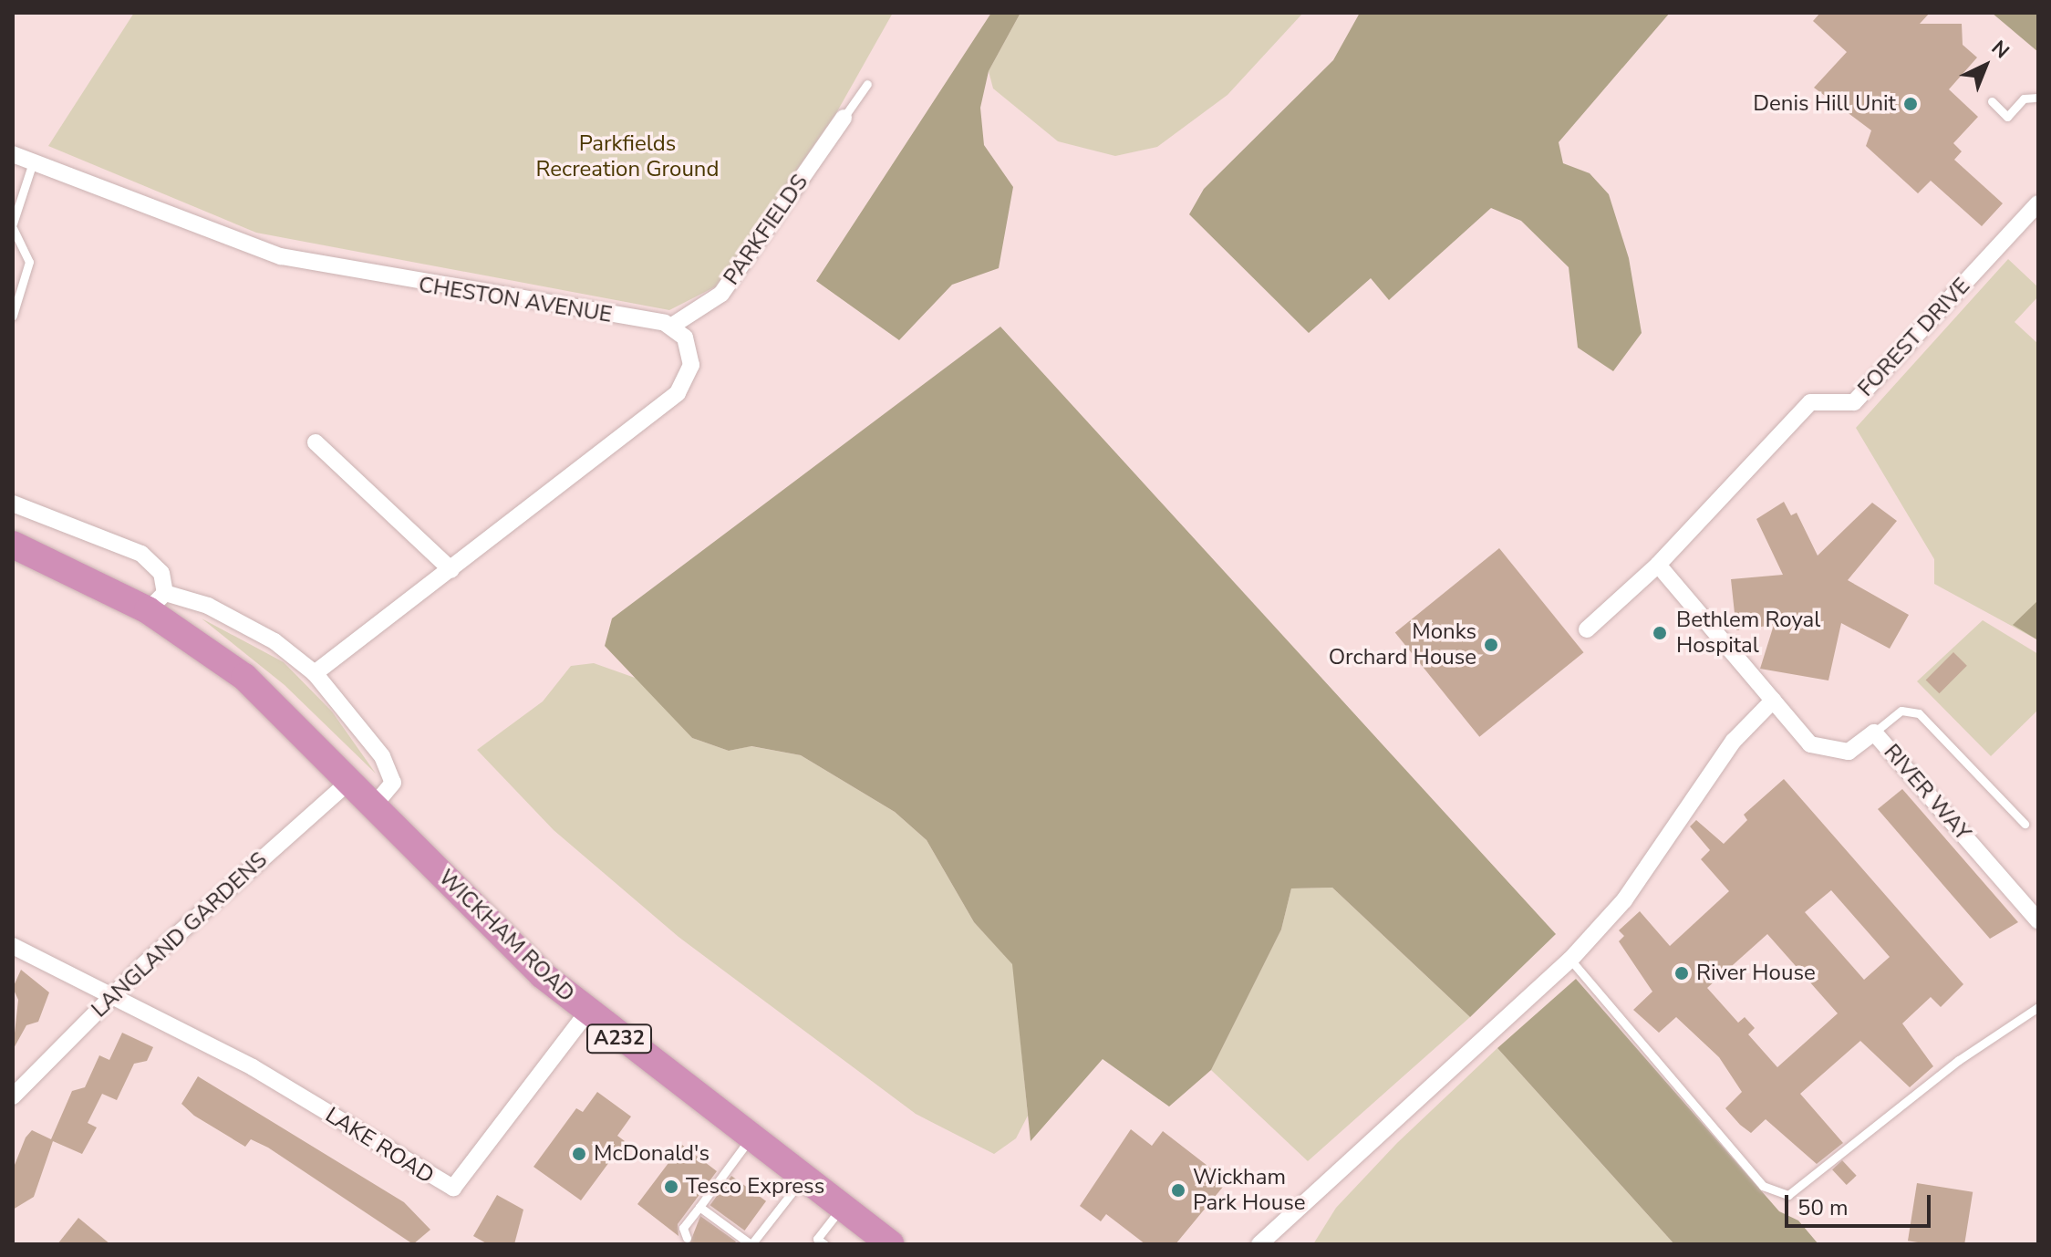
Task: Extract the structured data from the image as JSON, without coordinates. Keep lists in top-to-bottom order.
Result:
{
  "streets": {
    "highway": ["WICKHAM ROAD", "A232"],
    "street": [
      "PARKFIELDS",
      "CHESTON AVENUE",
      "FOREST DRIVE",
      "RIVER WAY",
      "LANGLAND GARDENS",
      "LAKE ROAD"
    ]
  },
  "crossings": [
    ["PARKFIELDS", "CHESTON AVENUE"],
    ["FOREST DRIVE", "RIVER WAY"],
    ["LANGLAND GARDENS", "WICKHAM ROAD"],
    ["LANGLAND GARDENS", "LAKE ROAD"],
    ["WICKHAM ROAD", "LAKE ROAD"]
  ],
  "parks": ["Parkfields Recreation Ground"],
  "places": [
    "Denis Hill Unit",
    "Bethlem Royal Hospital",
    "Monks Orchard House",
    "River House",
    "McDonald's",
    "Tesco Express",
    "Wickham Park House"
  ],
  "scale_bar": "50 m",
  "north": "top right"
}
